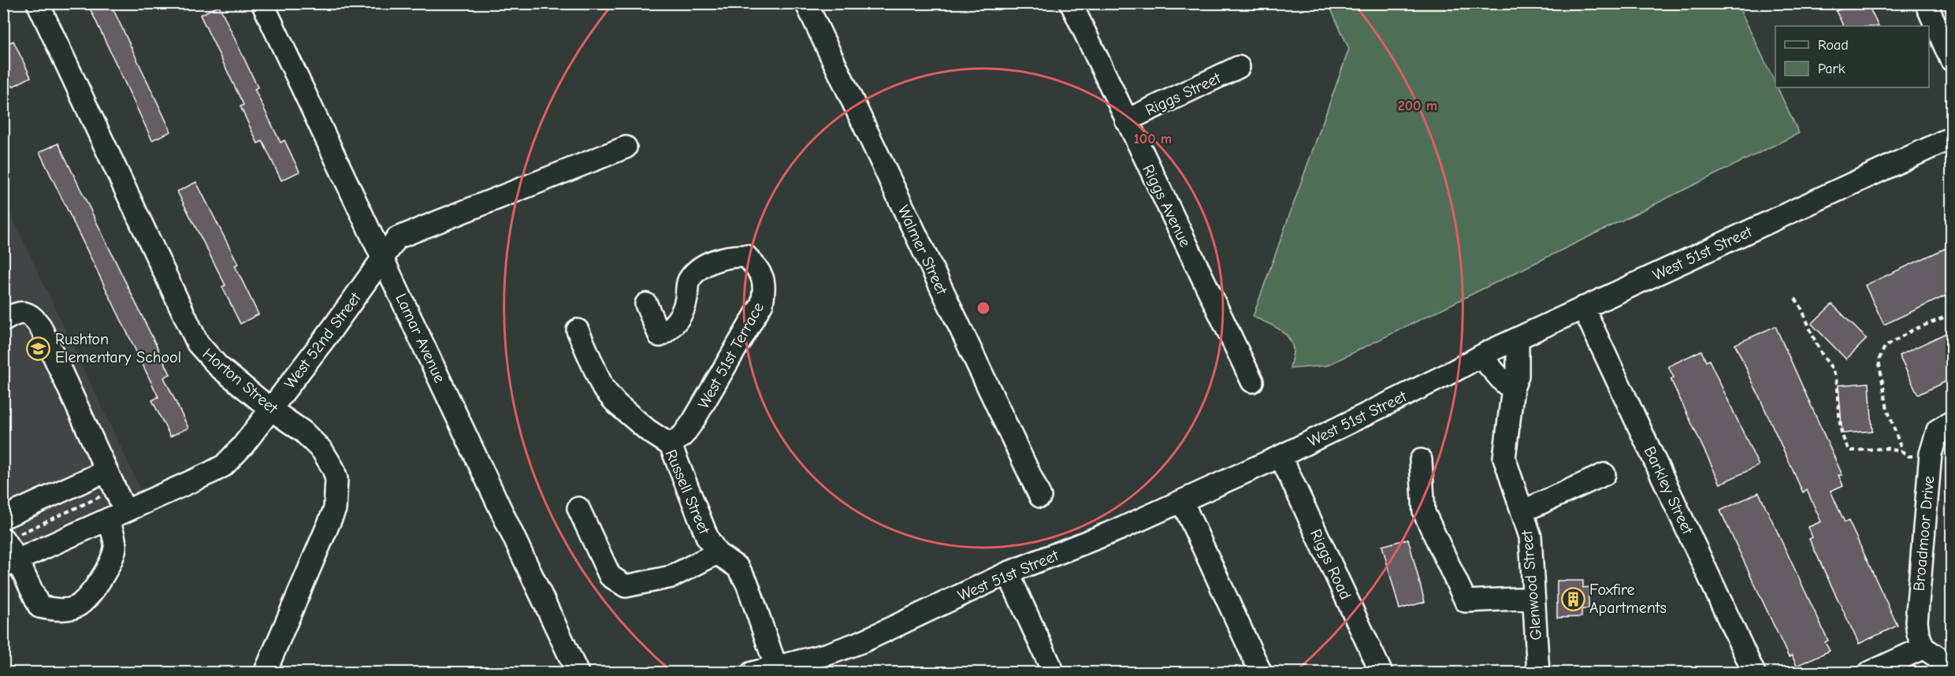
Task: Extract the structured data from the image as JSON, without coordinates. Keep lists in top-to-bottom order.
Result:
{
  "streets": {
    "street": [
      "Riggs Street",
      "Riggs Avenue",
      "Walmer Street",
      "West 51st Street",
      "Lamar Avenue",
      "West 52nd Street",
      "West 51st Terrace",
      "Horton Street",
      "Barkley Street",
      "Russell Street",
      "Broadmoor Drive",
      "Riggs Road",
      "Glenwood Street"
    ]
  },
  "crossings": [
    ["Riggs Street", "Riggs Avenue"],
    ["West 51st Street", "Barkley Street"],
    ["West 51st Street", "Russell Street"],
    ["West 51st Street", "Riggs Road"],
    ["West 51st Street", "Glenwood Street"],
    ["Lamar Avenue", "West 52nd Street"],
    ["West 52nd Street", "Horton Street"],
    ["West 51st Terrace", "Russell Street"]
  ],
  "places": {
    "school or university": ["Rushton Elementary School"],
    "building": ["Foxfire Apartments"]
  },
  "legend": ["Road", "Park"],
  "rings": ["200 m", "100 m"]
}
